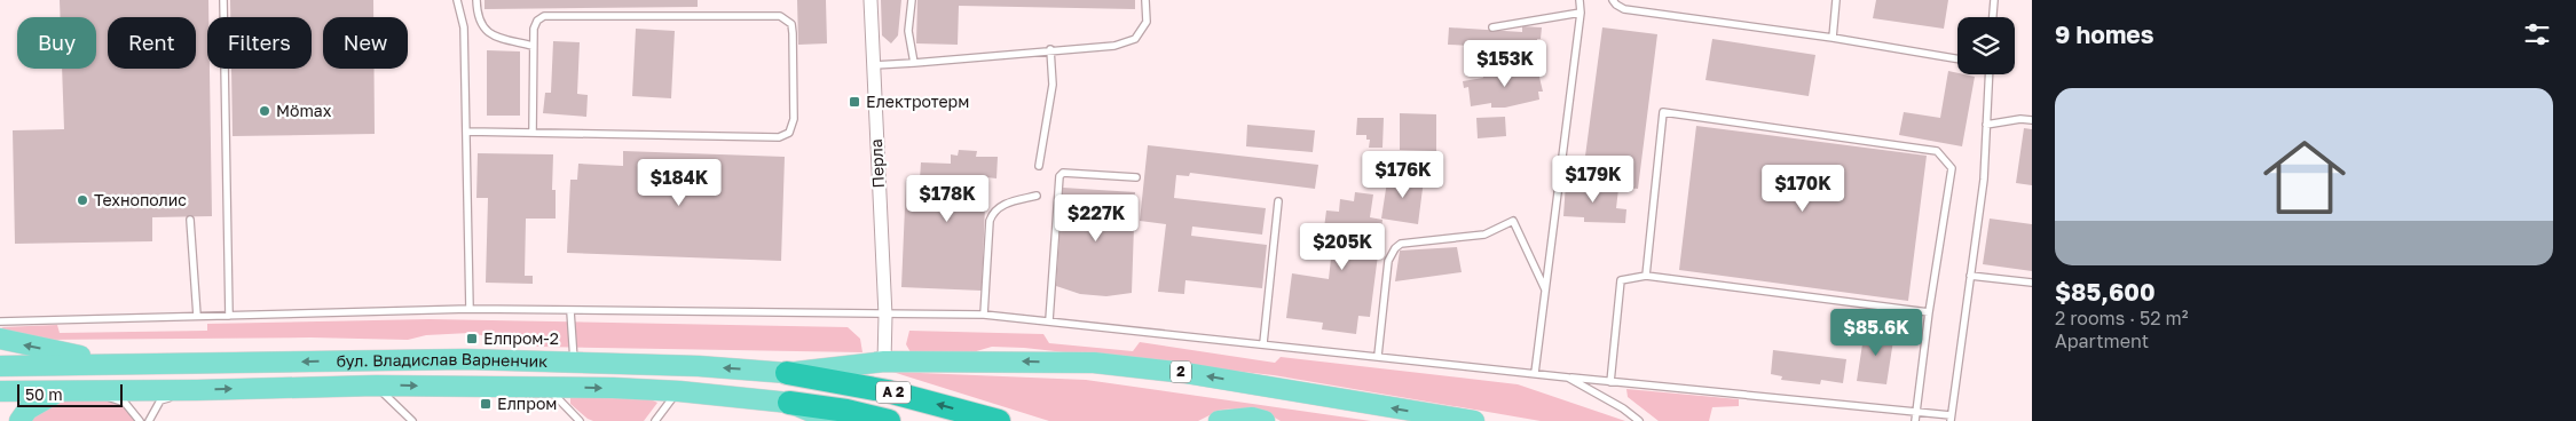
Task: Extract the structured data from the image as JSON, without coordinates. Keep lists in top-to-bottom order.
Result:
{
  "streets": {
    "highway": ["A 2"],
    "main road": ["бул. Владислав Варненчик", "2"],
    "street": ["Перла"]
  },
  "crossings": [
    ["Перла", "бул. Владислав Варненчик"],
    ["Перла", "2"],
    ["бул. Владислав Варненчик", "2"],
    ["бул. Владислав Варненчик", "A 2"]
  ],
  "places": {
    "transit": ["Електротерм", "Елпром-2", "Елпром"],
    "other": ["Mömax", "Технополис"]
  },
  "scale_bar": "50 m",
  "page": {
    "heading": "9 homes",
    "chip": [
      "Buy",
      "Rent",
      "Filters",
      "New"
    ],
    "price": [
      "$153K",
      "$176K",
      "$179K",
      "$184K",
      "$170K",
      "$178K",
      "$227K",
      "$205K",
      "$85.6K"
    ],
    "list": [
      {
        "name": "$85,600",
        "note": "2 rooms · 52 m² · Apartment"
      }
    ],
    "scale": "50 m"
  }
}
